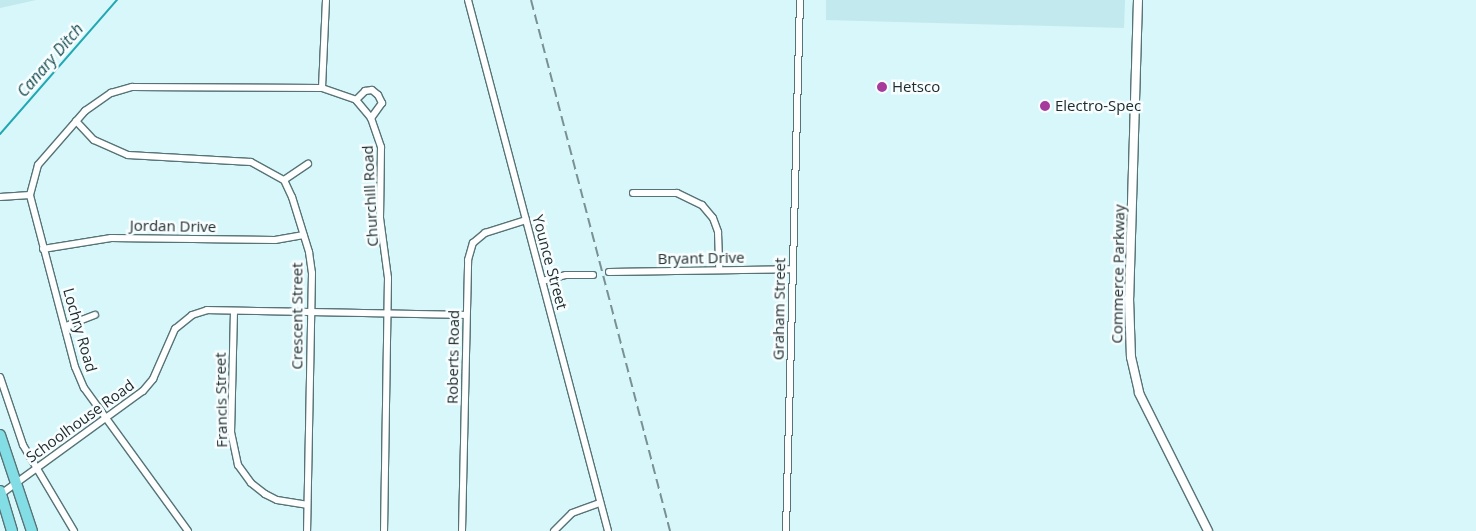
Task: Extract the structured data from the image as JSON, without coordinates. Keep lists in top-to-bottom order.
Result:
{
  "streets": {
    "street": [
      "Churchill Road",
      "Jordan Drive",
      "Bryant Drive",
      "Younce Street",
      "Commerce Parkway",
      "Graham Street",
      "Crescent Street",
      "Lochry Road",
      "Roberts Road",
      "Francis Street",
      "Schoolhouse Road"
    ]
  },
  "crossings": [
    ["Churchill Road", "Schoolhouse Road"],
    ["Jordan Drive", "Crescent Street"],
    ["Jordan Drive", "Lochry Road"],
    ["Bryant Drive", "Graham Street"],
    ["Younce Street", "Roberts Road"],
    ["Crescent Street", "Francis Street"],
    ["Crescent Street", "Schoolhouse Road"],
    ["Lochry Road", "Schoolhouse Road"],
    ["Roberts Road", "Schoolhouse Road"],
    ["Francis Street", "Schoolhouse Road"]
  ],
  "water": ["Canary Ditch"],
  "places": ["Hetsco", "Electro-Spec"]
}
